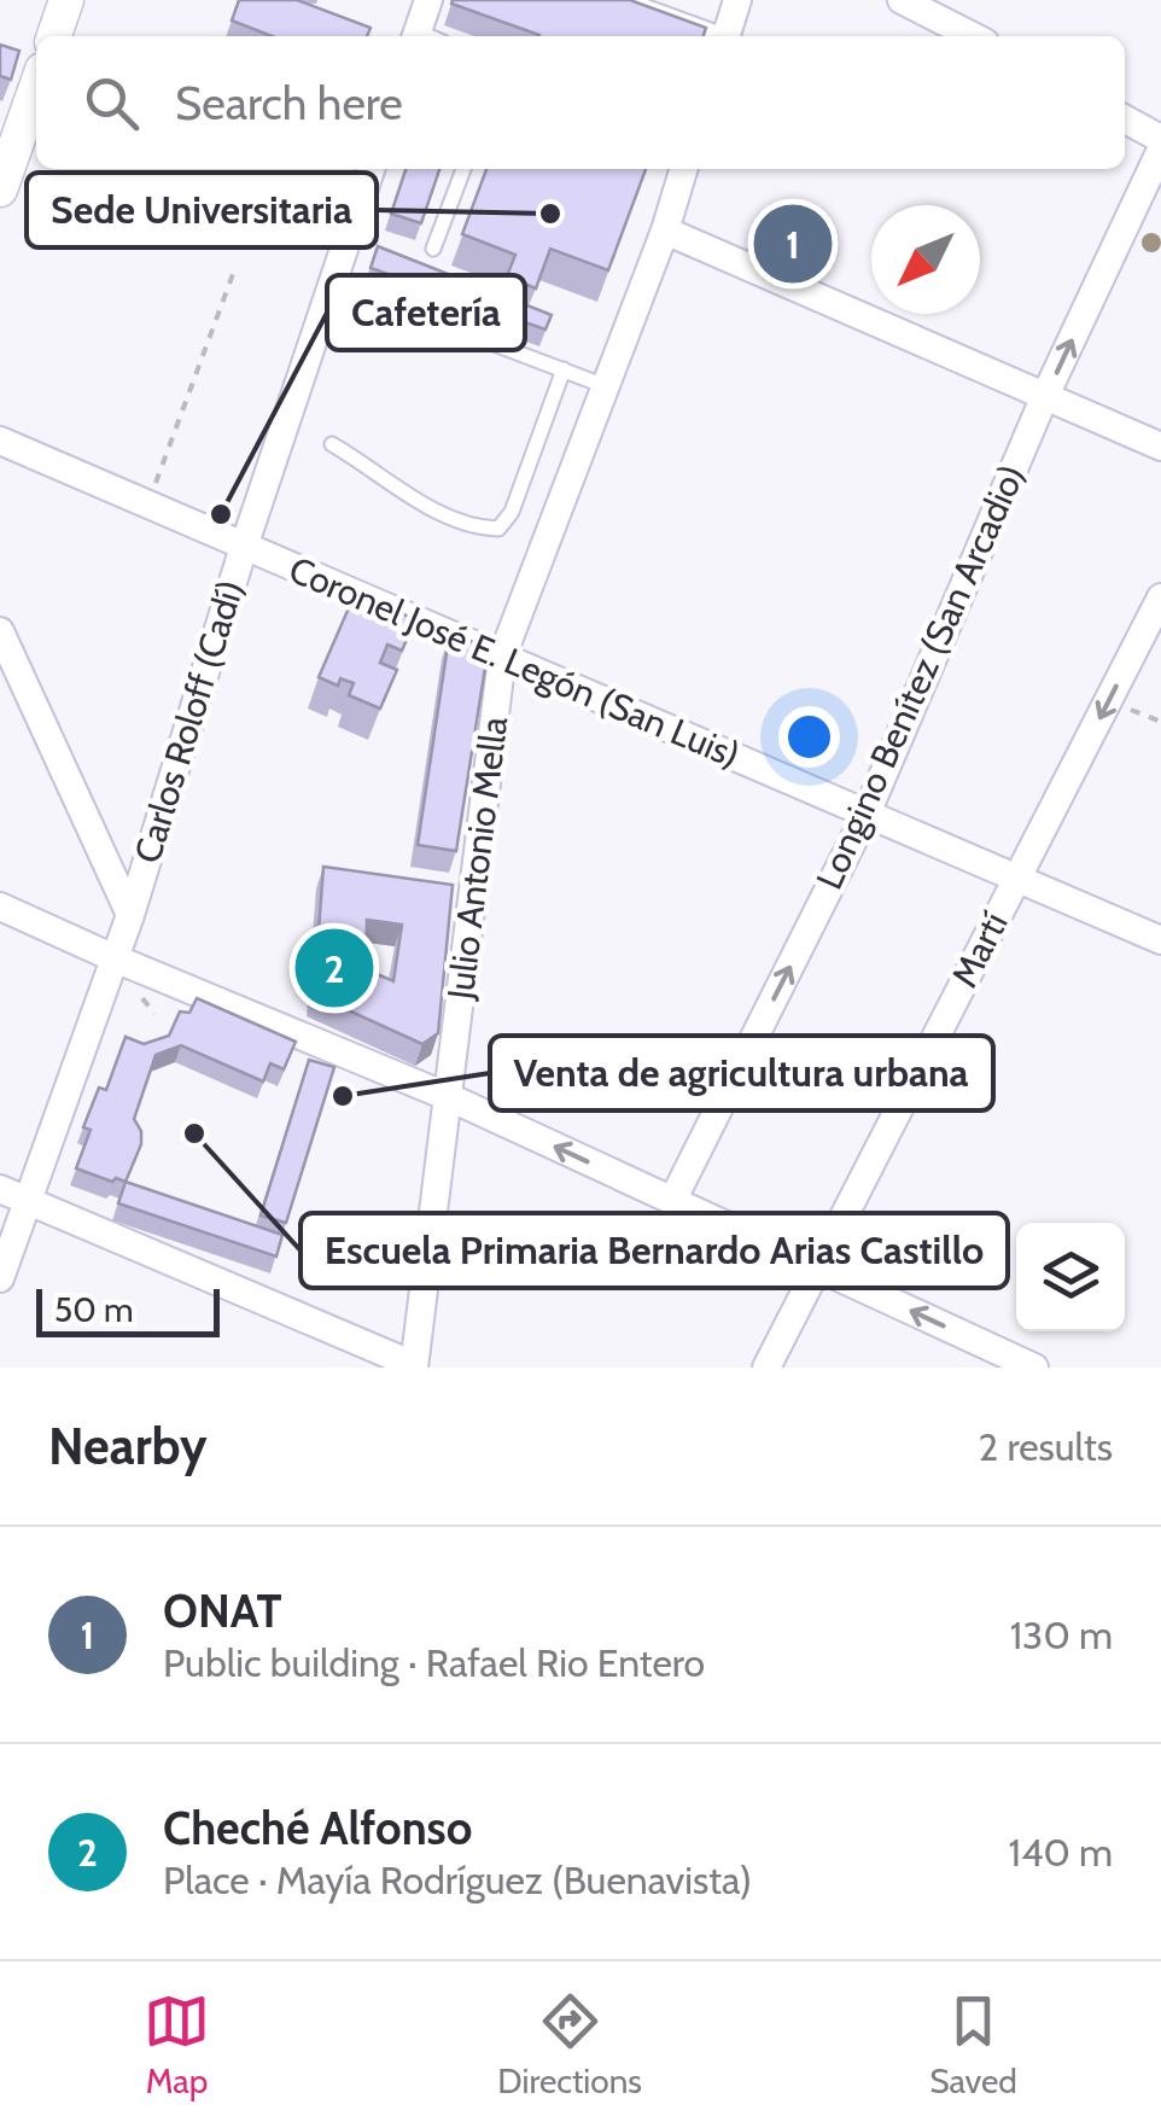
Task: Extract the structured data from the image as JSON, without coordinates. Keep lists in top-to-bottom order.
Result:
{
  "streets": {
    "street": [
      "Coronel José E. Legón (San Luis)",
      "Longino Benítez (San Arcadio)",
      "Carlos Roloff (Cadí)",
      "Julio Antonio Mella",
      "Martí"
    ]
  },
  "crossings": [
    ["Coronel José E. Legón (San Luis)", "Longino Benítez (San Arcadio)"],
    ["Coronel José E. Legón (San Luis)", "Carlos Roloff (Cadí)"],
    ["Coronel José E. Legón (San Luis)", "Julio Antonio Mella"],
    ["Coronel José E. Legón (San Luis)", "Martí"]
  ],
  "one_way": ["Longino Benítez (San Arcadio)"],
  "places": [
    "Sede Universitaria",
    "Cafetería",
    "Venta de agricultura urbana",
    "Escuela Primaria Bernardo Arias Castillo"
  ],
  "scale_bar": "50 m",
  "north": "bottom left",
  "page": {
    "search": "Search here",
    "pins": ["1", "2"],
    "scale": "50 m",
    "heading": ["Nearby", "2 results"],
    "list": [
      {
        "mark": "1",
        "name": "ONAT",
        "note": "Public building · Rafael Rio Entero",
        "value": "130 m"
      },
      {
        "mark": "2",
        "name": "Cheché Alfonso",
        "note": "Place · Mayía Rodríguez (Buenavista)",
        "value": "140 m"
      }
    ],
    "nav": ["Map", "Directions", "Saved"]
  }
}
